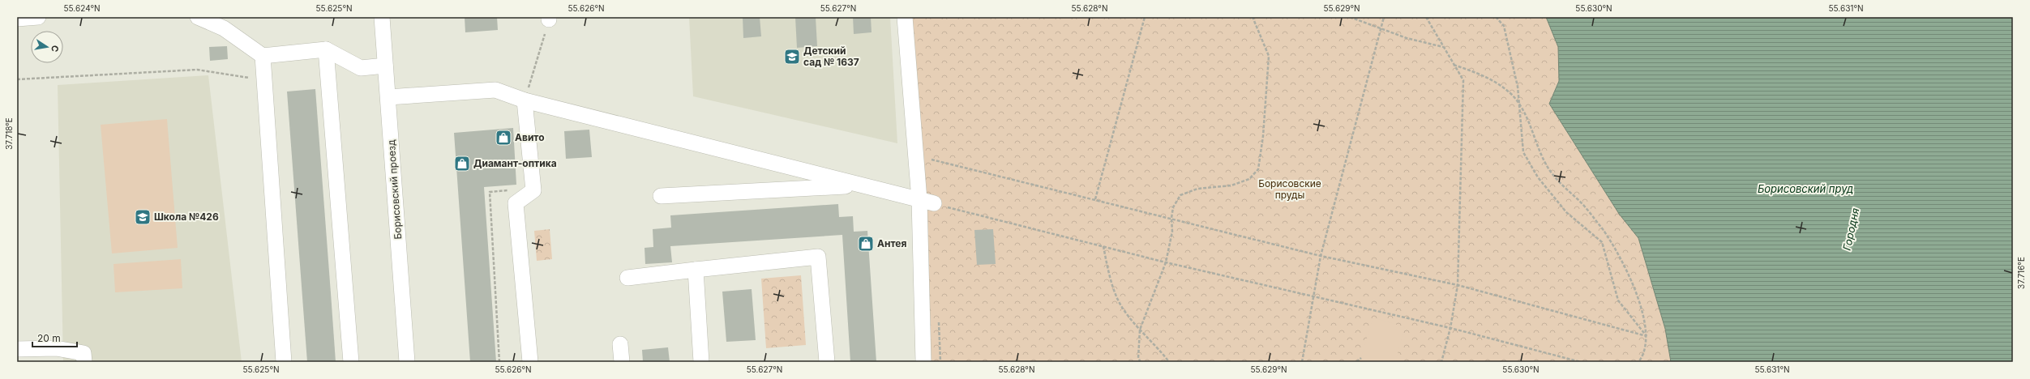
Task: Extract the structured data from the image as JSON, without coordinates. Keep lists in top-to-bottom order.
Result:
{
  "streets": {
    "street": ["Борисовский проезд"]
  },
  "water": ["Борисовский пруд", "Городня"],
  "parks": ["Борисовские пруды"],
  "places": {
    "school or university": ["Детский сад № 1637", "Школа №426"],
    "shop": ["Авито", "Диамант-оптика", "Антея"]
  },
  "scale_bar": "20 m",
  "north": "right",
  "coordinates": [
    "55.624°N",
    "55.625°N",
    "55.626°N",
    "55.627°N",
    "55.628°N",
    "55.629°N",
    "55.630°N",
    "55.631°N",
    "37.718°E",
    "37.716°E"
  ]
}
